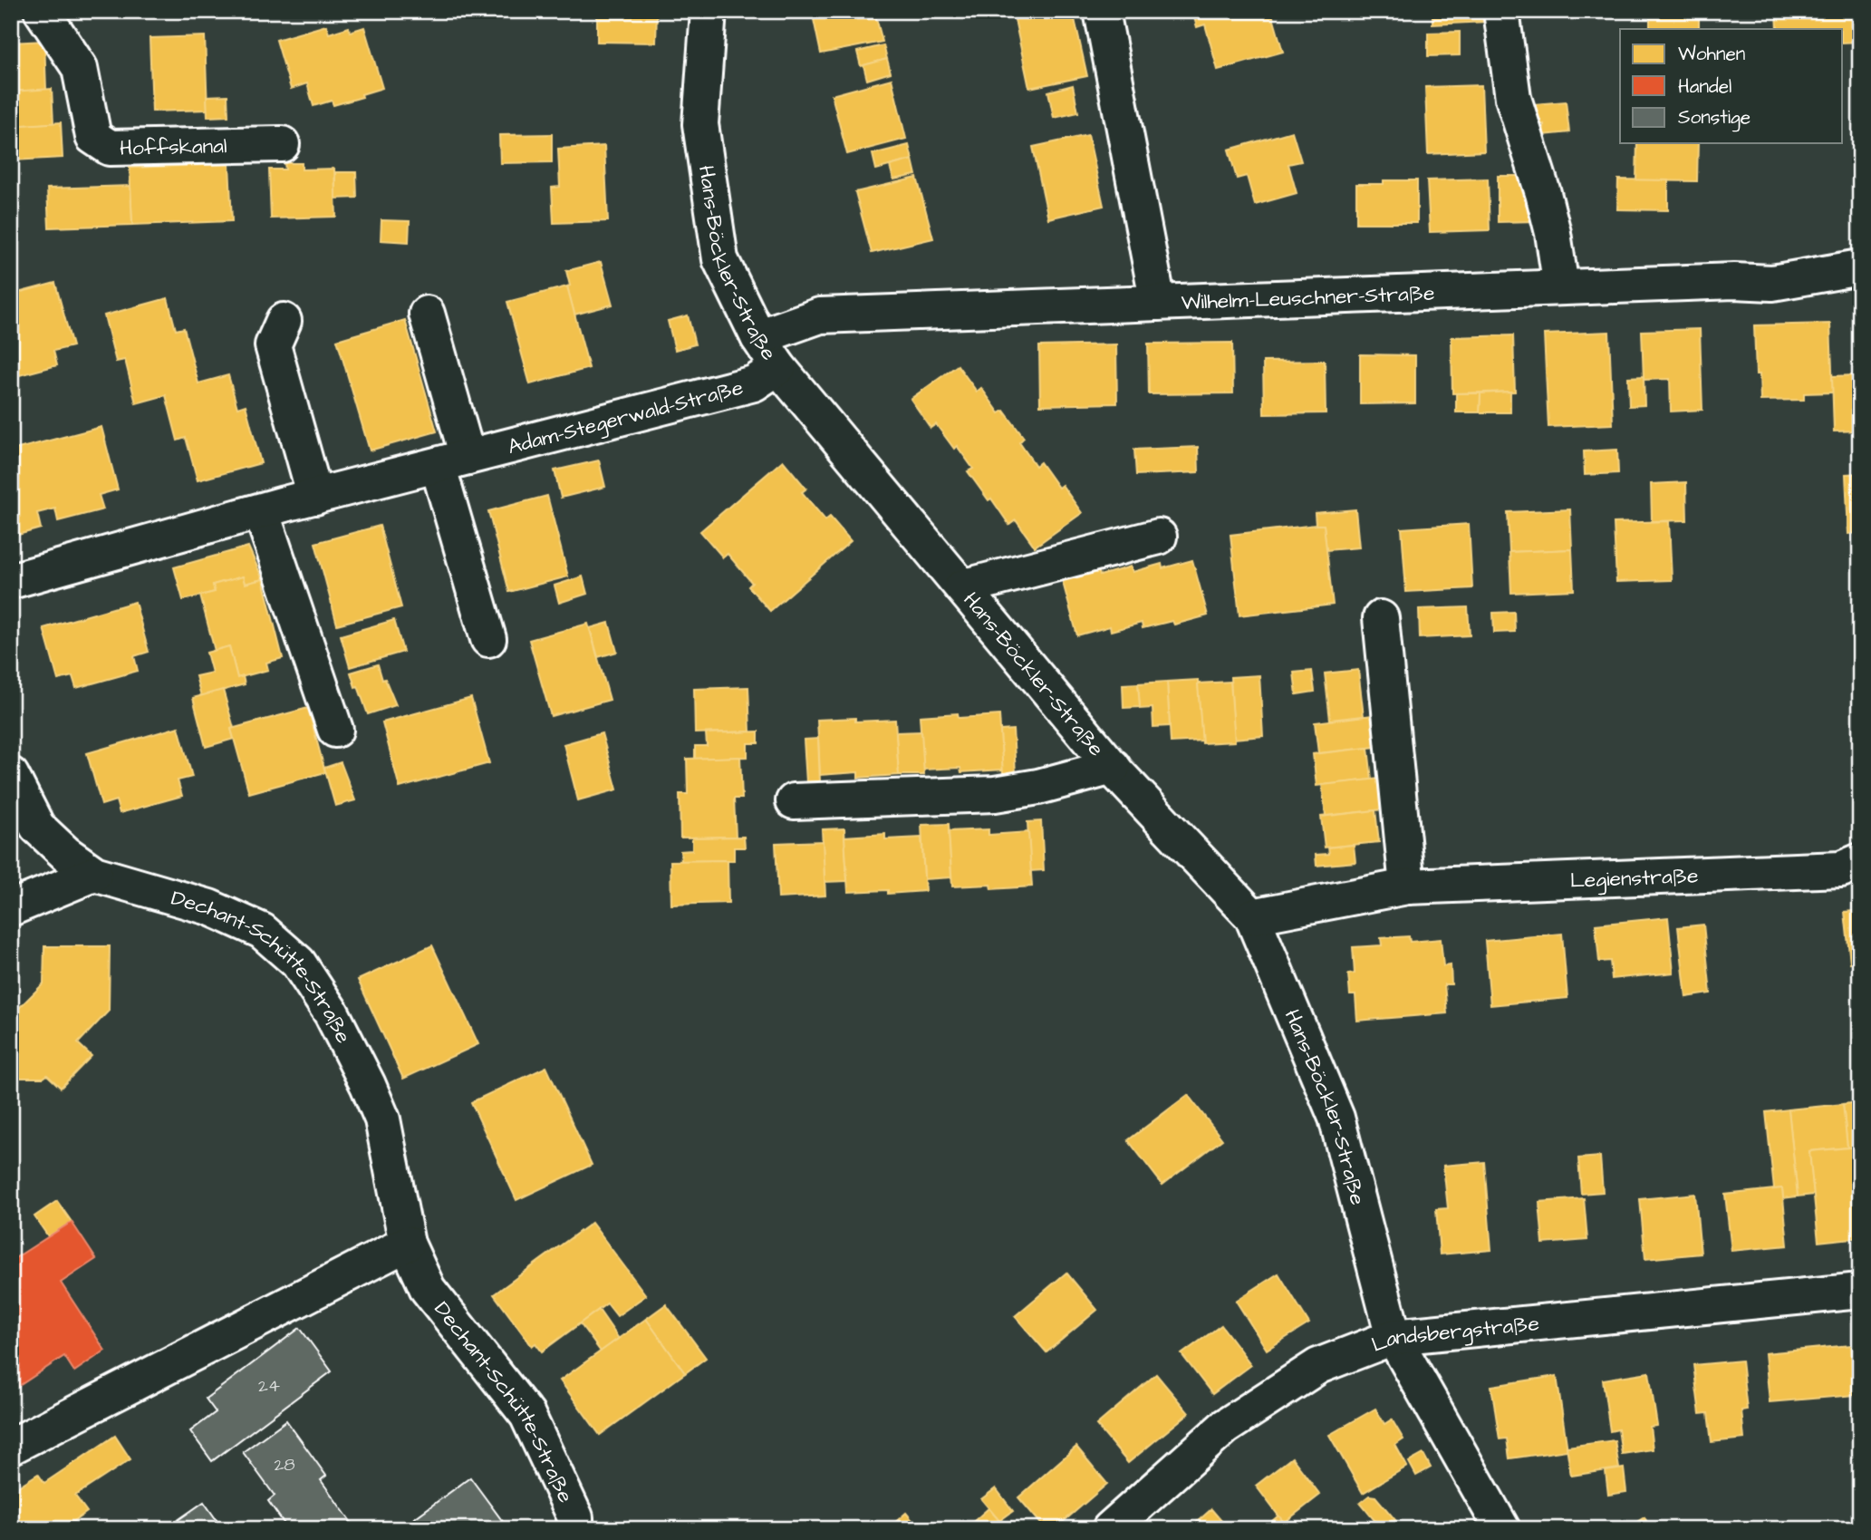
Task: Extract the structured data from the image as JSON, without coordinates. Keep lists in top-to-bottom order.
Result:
{
  "streets": {
    "street": [
      "Hoffskanal",
      "Hans-Böckler-Straße",
      "Wilhelm-Leuschner-Straße",
      "Adam-Stegerwald-Straße",
      "Legienstraße",
      "Dechant-Schütte-Straße",
      "Landsbergstraße"
    ]
  },
  "crossings": [
    ["Hans-Böckler-Straße", "Wilhelm-Leuschner-Straße"],
    ["Hans-Böckler-Straße", "Adam-Stegerwald-Straße"],
    ["Hans-Böckler-Straße", "Legienstraße"],
    ["Hans-Böckler-Straße", "Landsbergstraße"]
  ],
  "house_numbers": ["24", "28"],
  "legend": ["Wohnen", "Handel", "Sonstige"]
}
